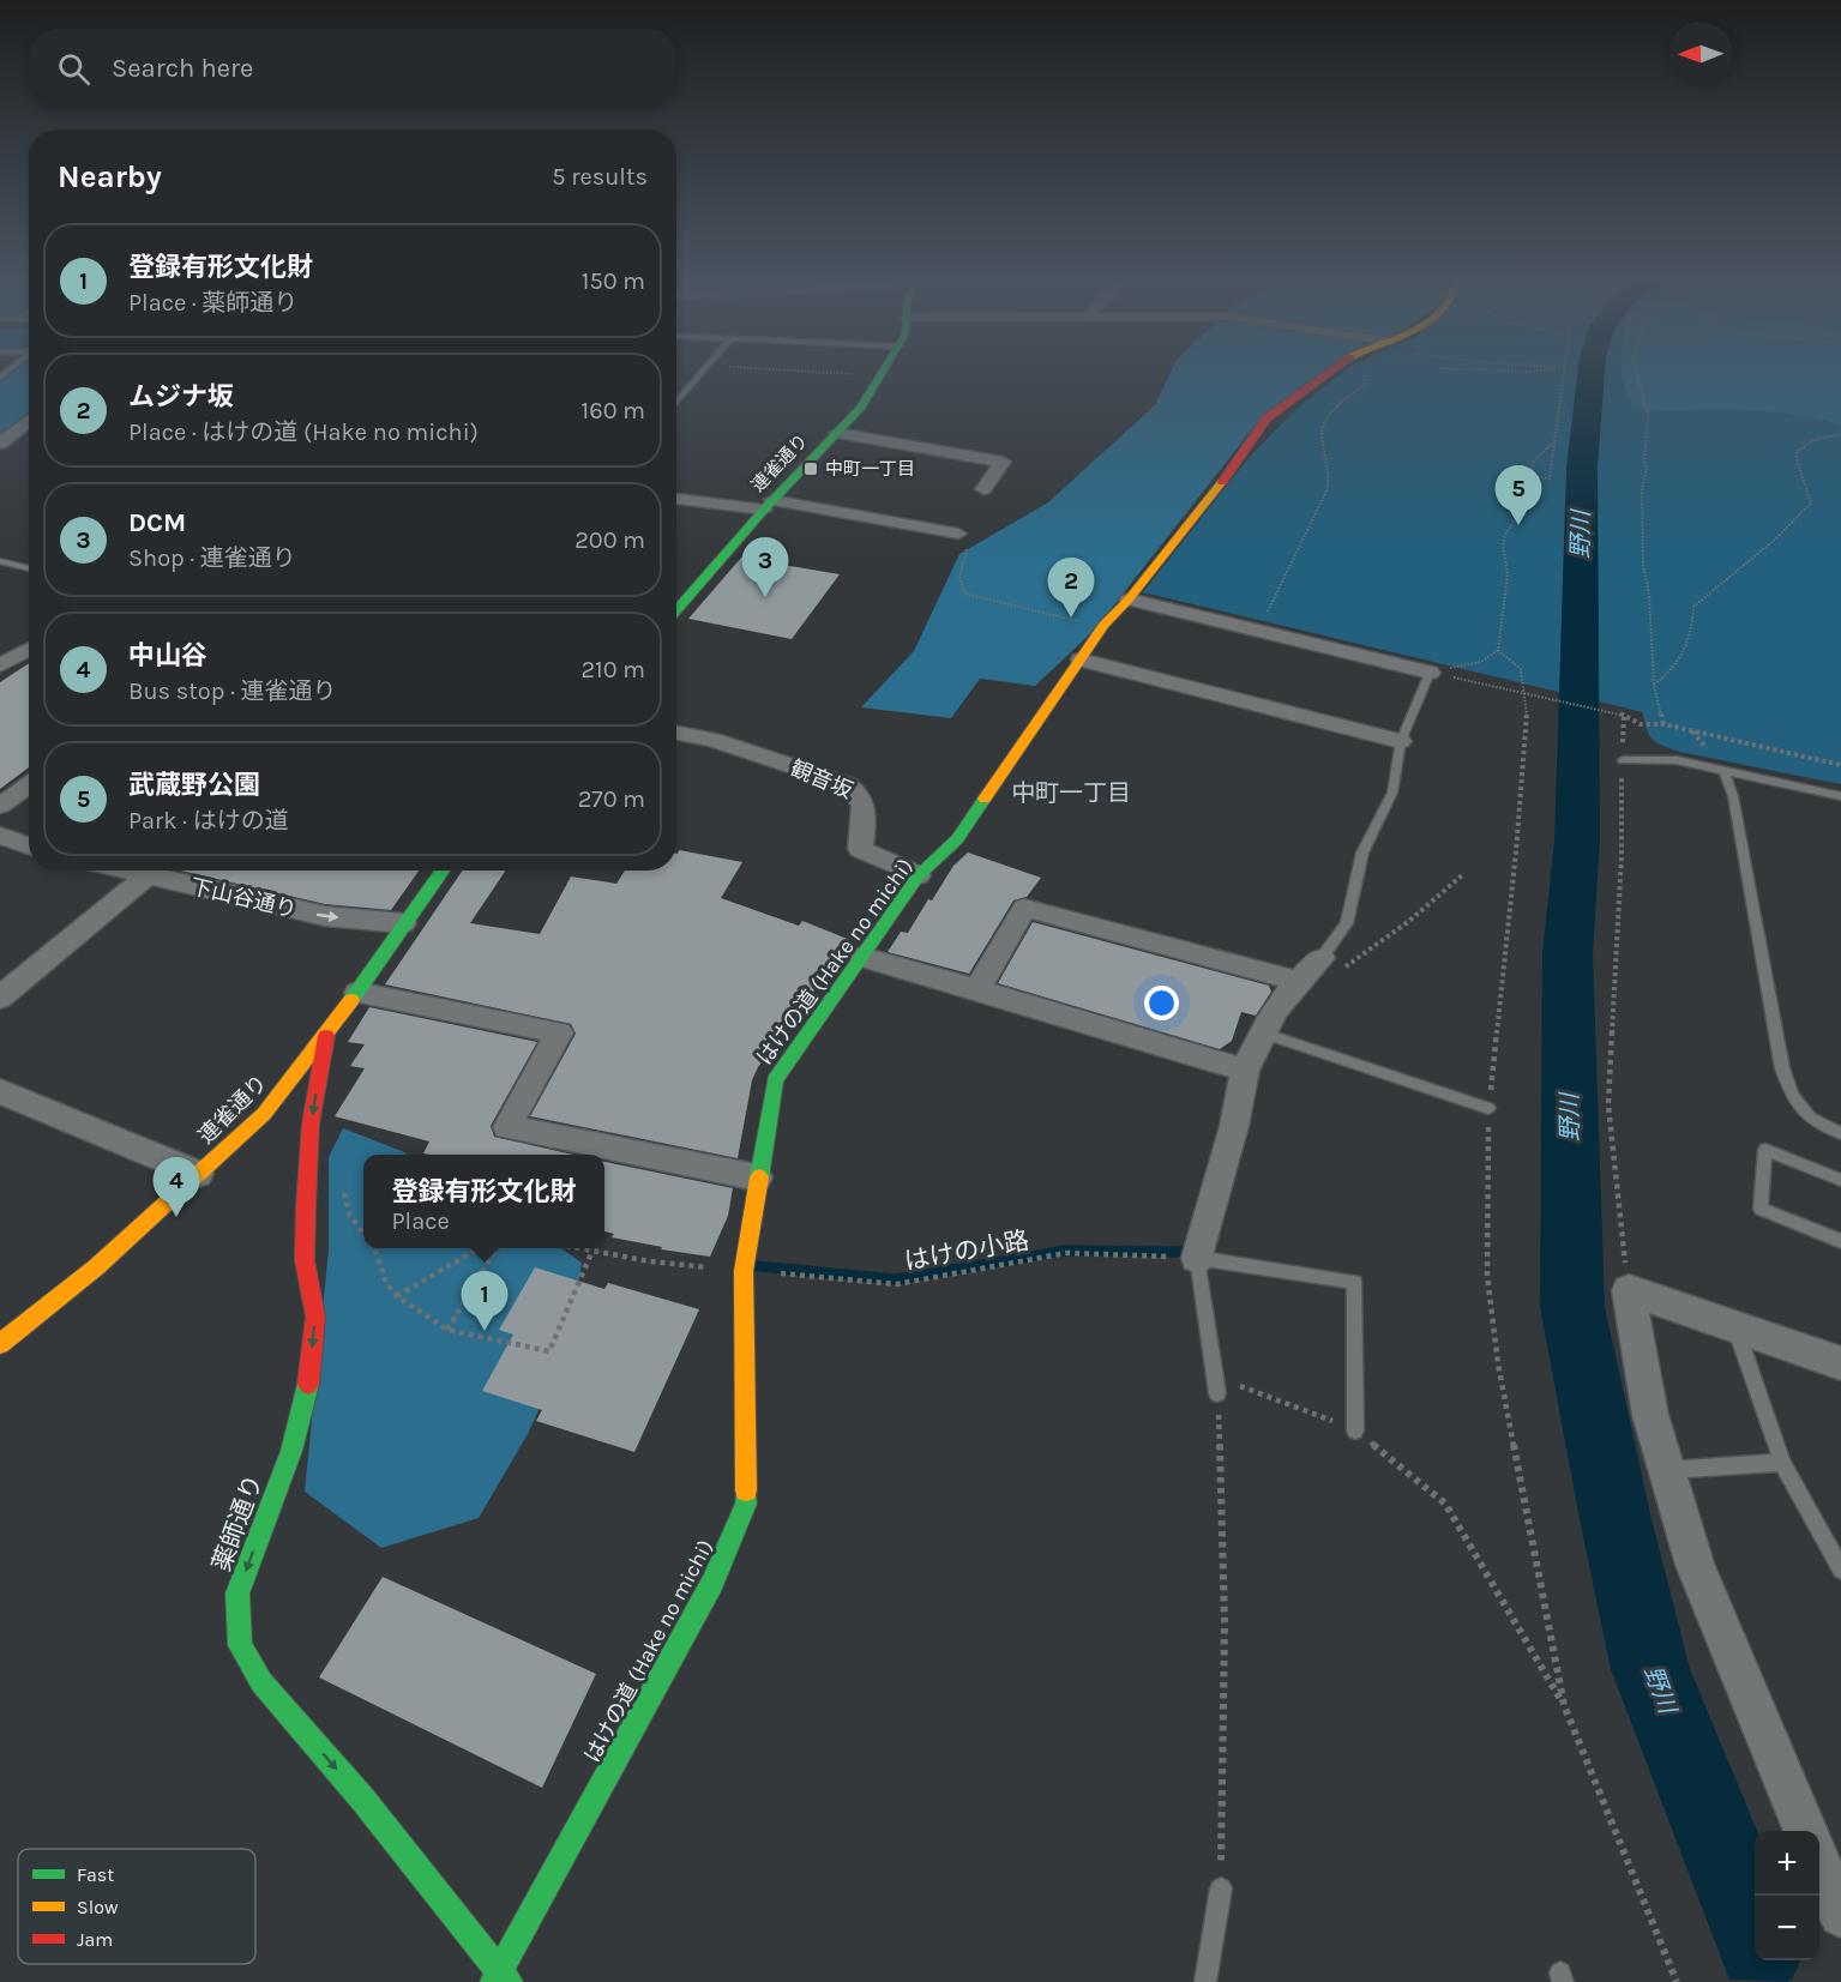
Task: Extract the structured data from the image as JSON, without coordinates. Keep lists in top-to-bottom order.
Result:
{
  "streets": {
    "street": [
      "連雀通り",
      "観音坂",
      "下山谷通り",
      "はけの道 (Hake no michi)",
      "薬師通り"
    ],
    "path": ["はけの小路"]
  },
  "crossings": [
    ["連雀通り", "下山谷通り"],
    ["連雀通り", "薬師通り"],
    ["観音坂", "はけの道 (Hake no michi)"],
    ["はけの道 (Hake no michi)", "はけの小路"],
    ["はけの道 (Hake no michi)", "薬師通り"]
  ],
  "one_way": ["下山谷通り", "薬師通り"],
  "districts": ["中町一丁目"],
  "water": ["野川"],
  "places": {
    "transit": ["中町一丁目"]
  },
  "legend": ["Fast", "Slow", "Jam"],
  "north": "left",
  "page": {
    "search": "Search here",
    "heading": ["Nearby", "5 results"],
    "list": [
      {
        "mark": "1",
        "name": "登録有形文化財",
        "note": "Place · 薬師通り",
        "value": "150 m"
      },
      {
        "mark": "2",
        "name": "ムジナ坂",
        "note": "Place · はけの道 (Hake no michi)",
        "value": "160 m"
      },
      {
        "mark": "3",
        "name": "DCM",
        "note": "Shop · 連雀通り",
        "value": "200 m"
      },
      {
        "mark": "4",
        "name": "中山谷",
        "note": "Bus stop · 連雀通り",
        "value": "210 m"
      },
      {
        "mark": "5",
        "name": "武蔵野公園",
        "note": "Park · はけの道",
        "value": "270 m"
      }
    ],
    "pins": [
      "5",
      "3",
      "2",
      "4",
      "1"
    ],
    "popup": ["登録有形文化財", "Place"],
    "map_buttons": ["+", "−"]
  }
}
